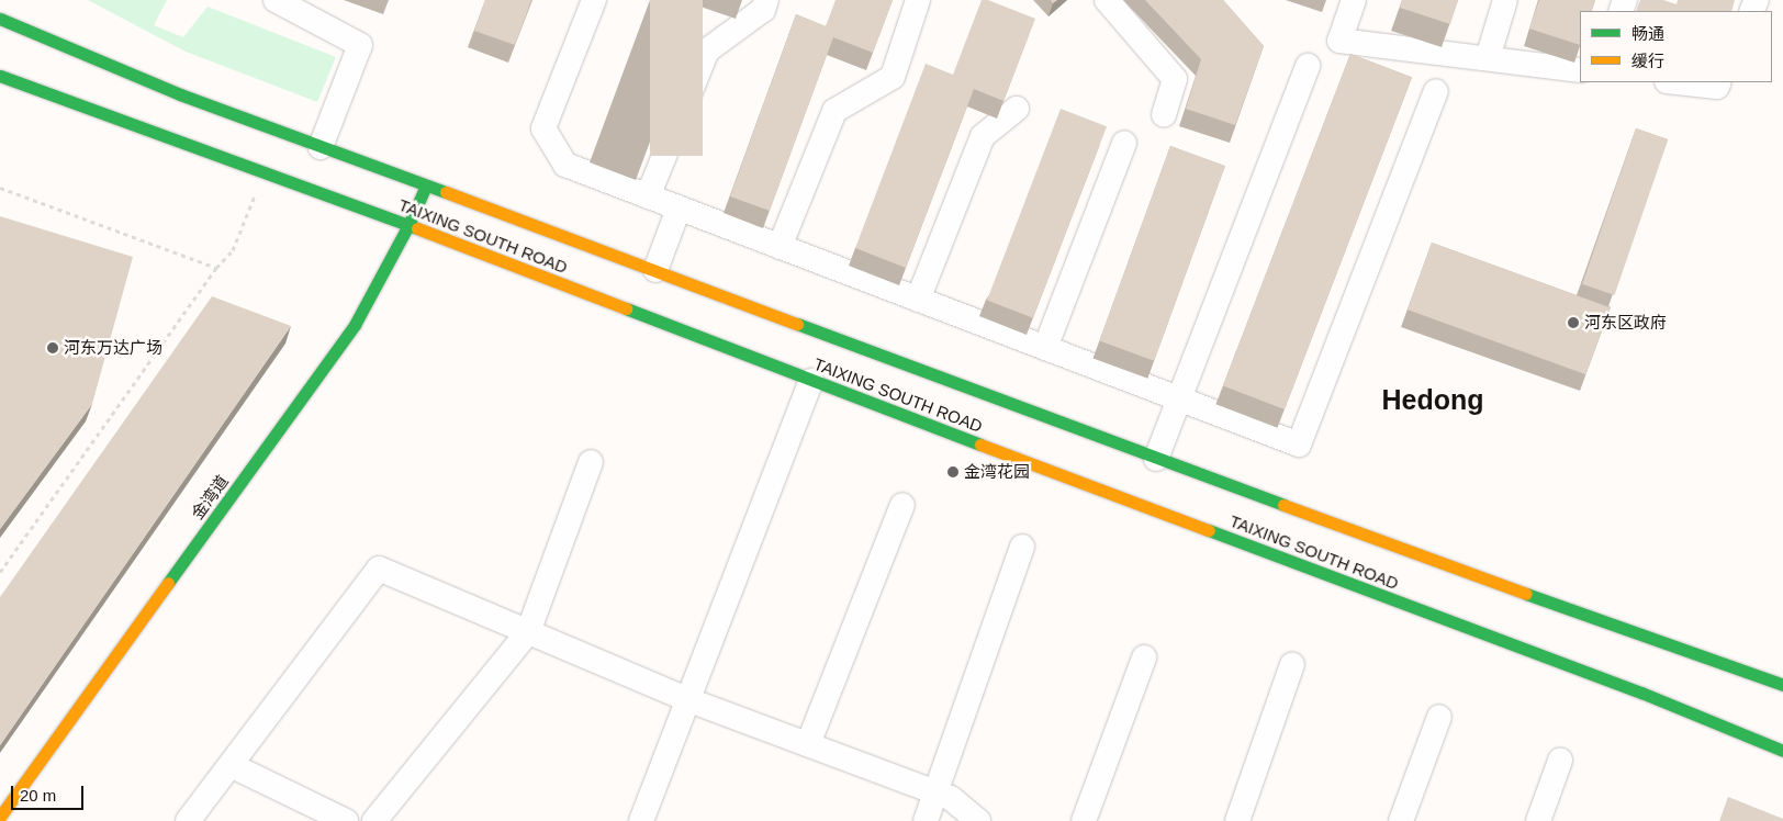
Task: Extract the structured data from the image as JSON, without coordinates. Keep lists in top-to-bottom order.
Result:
{
  "streets": {
    "main road": ["TAIXING SOUTH ROAD", "金湾道"]
  },
  "crossings": [
    ["TAIXING SOUTH ROAD", "金湾道"]
  ],
  "districts": ["Hedong"],
  "places": ["河东区政府", "河东万达广场", "金湾花园"],
  "legend": ["畅通", "缓行"],
  "scale_bar": "20 m"
}
